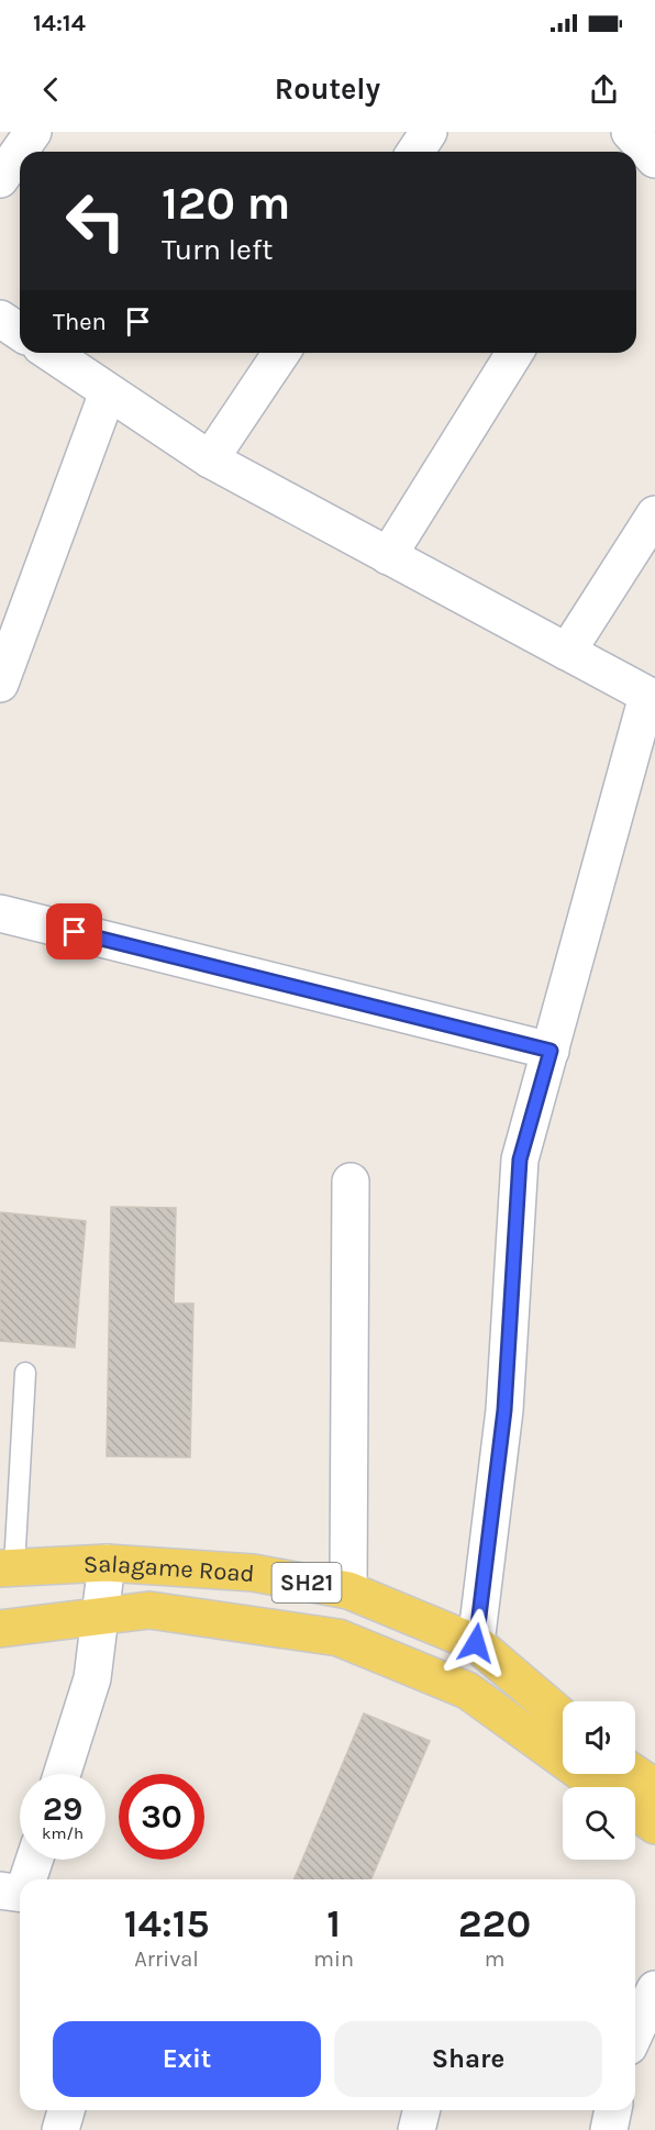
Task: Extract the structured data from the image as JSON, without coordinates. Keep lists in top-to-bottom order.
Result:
{
  "streets": {
    "main road": ["Salagame Road", "SH21"]
  },
  "page": {
    "status": "14:14",
    "header": "Routely",
    "turn": ["120 m", "Turn left"],
    "then": "Then",
    "speed": "29 km/h",
    "limit": "30",
    "eta": [
      "14:15",
      "Arrival",
      "1",
      "min",
      "220",
      "m"
    ],
    "buttons": ["Exit", "Share"]
  }
}
